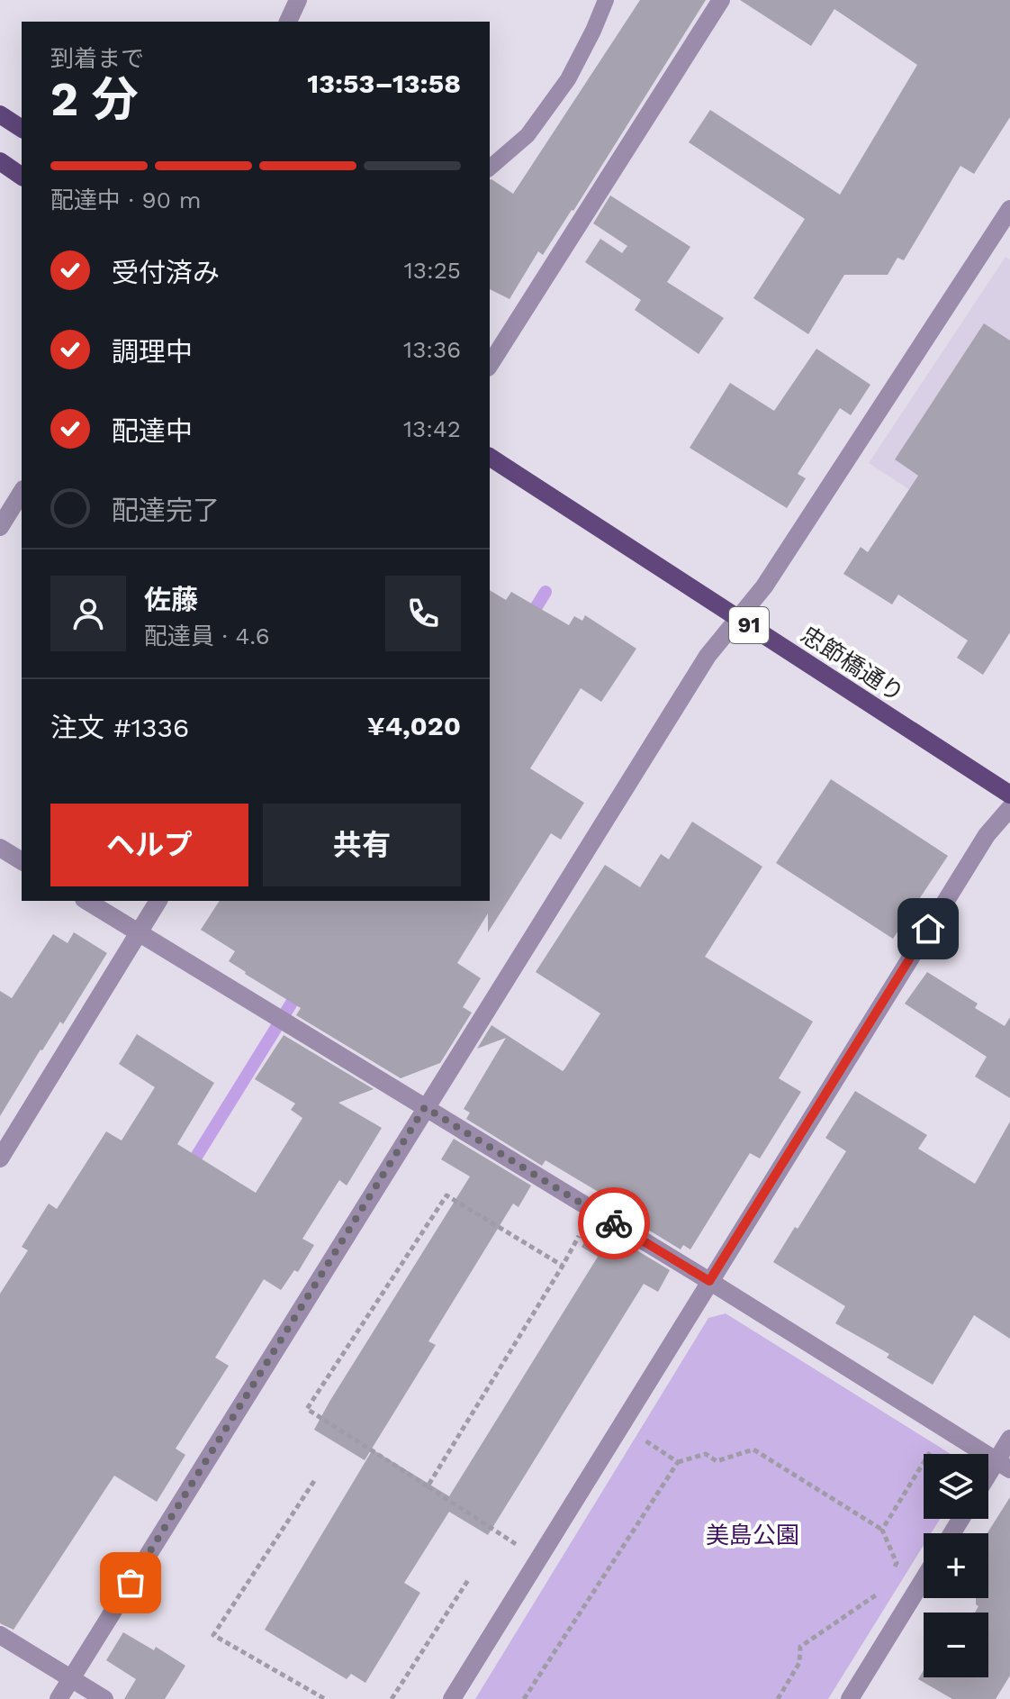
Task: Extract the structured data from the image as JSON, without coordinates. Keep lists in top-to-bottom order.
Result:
{
  "streets": {
    "main road": ["91", "忠節橋通り"]
  },
  "parks": ["美島公園"],
  "page": {
    "heading": ["2 分", "到着まで", "13:53–13:58"],
    "panel": [
      "佐藤",
      "配達員 · 4.6",
      "注文 #1336",
      "¥4,020"
    ],
    "bar": "配達中 · 90 m",
    "list": [
      ["受付済み", "13:25"],
      ["調理中", "13:36"],
      ["配達中", "13:42"],
      "配達完了"
    ],
    "buttons": ["ヘルプ", "共有"],
    "map_buttons": ["+", "−"]
  }
}
